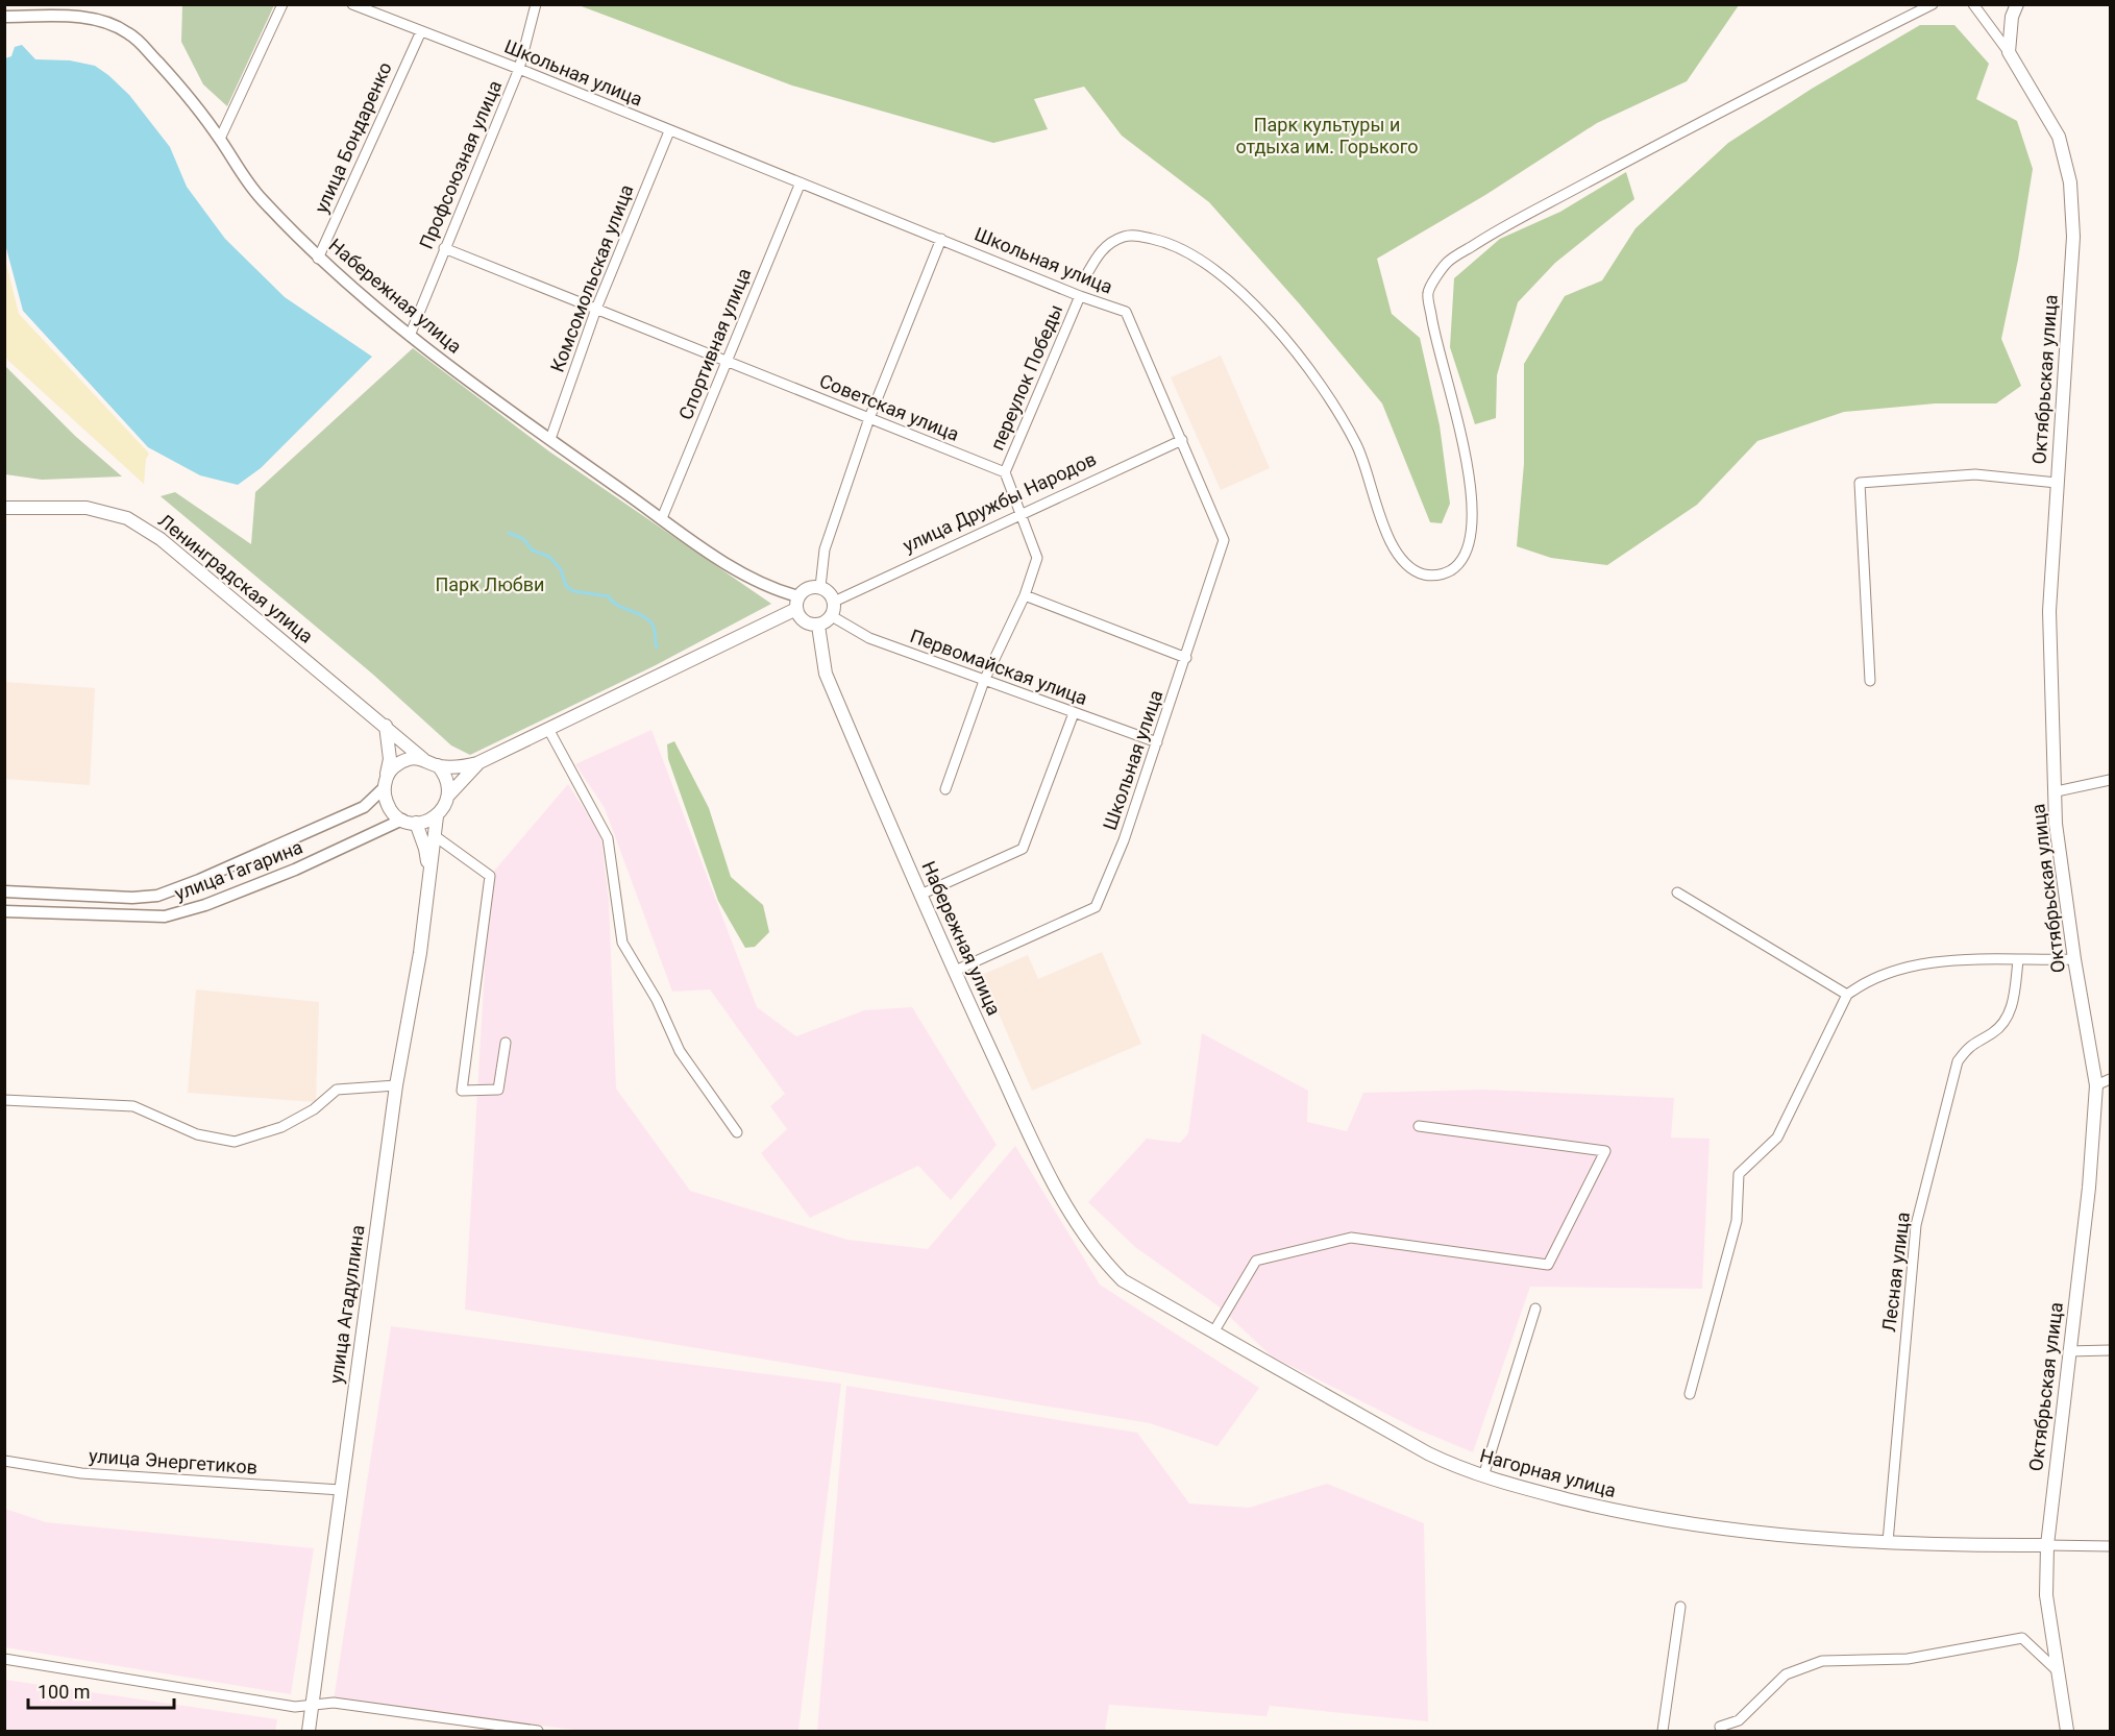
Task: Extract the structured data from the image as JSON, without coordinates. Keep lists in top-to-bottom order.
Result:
{
  "streets": {
    "main road": [
      "Набережная улица",
      "Октябрьская улица",
      "Ленинградская улица",
      "улица Агадуллина",
      "Нагорная улица"
    ],
    "street": [
      "Школьная улица",
      "улица Бондаренко",
      "Профсоюзная улица",
      "Комсомольская улица",
      "Спортивная улица",
      "переулок Победы",
      "Советская улица",
      "улица Дружбы Народов",
      "Первомайская улица",
      "улица Гагарина",
      "Лесная улица",
      "улица Энергетиков"
    ]
  },
  "crossings": [
    ["Школьная улица", "улица Бондаренко"],
    ["Школьная улица", "Профсоюзная улица"],
    ["Школьная улица", "Комсомольская улица"],
    ["Школьная улица", "Набережная улица"],
    ["Школьная улица", "Спортивная улица"],
    ["Школьная улица", "переулок Победы"],
    ["Школьная улица", "улица Дружбы Народов"],
    ["Школьная улица", "Первомайская улица"],
    ["улица Бондаренко", "Набережная улица"],
    ["Профсоюзная улица", "Набережная улица"],
    ["Профсоюзная улица", "Советская улица"],
    ["Комсомольская улица", "Набережная улица"],
    ["Комсомольская улица", "Советская улица"],
    ["Набережная улица", "Спортивная улица"],
    ["Набережная улица", "улица Дружбы Народов"],
    ["Набережная улица", "Первомайская улица"],
    ["Набережная улица", "Нагорная улица"],
    ["Спортивная улица", "Советская улица"],
    ["переулок Победы", "Советская улица"],
    ["Октябрьская улица", "Нагорная улица"],
    ["улица Дружбы Народов", "Первомайская улица"],
    ["Ленинградская улица", "улица Гагарина"],
    ["Лесная улица", "Нагорная улица"],
    ["улица Агадуллина", "улица Энергетиков"]
  ],
  "parks": ["Парк культуры и отдыха им. Горького", "Парк Любви"],
  "scale_bar": "100 m"
}
